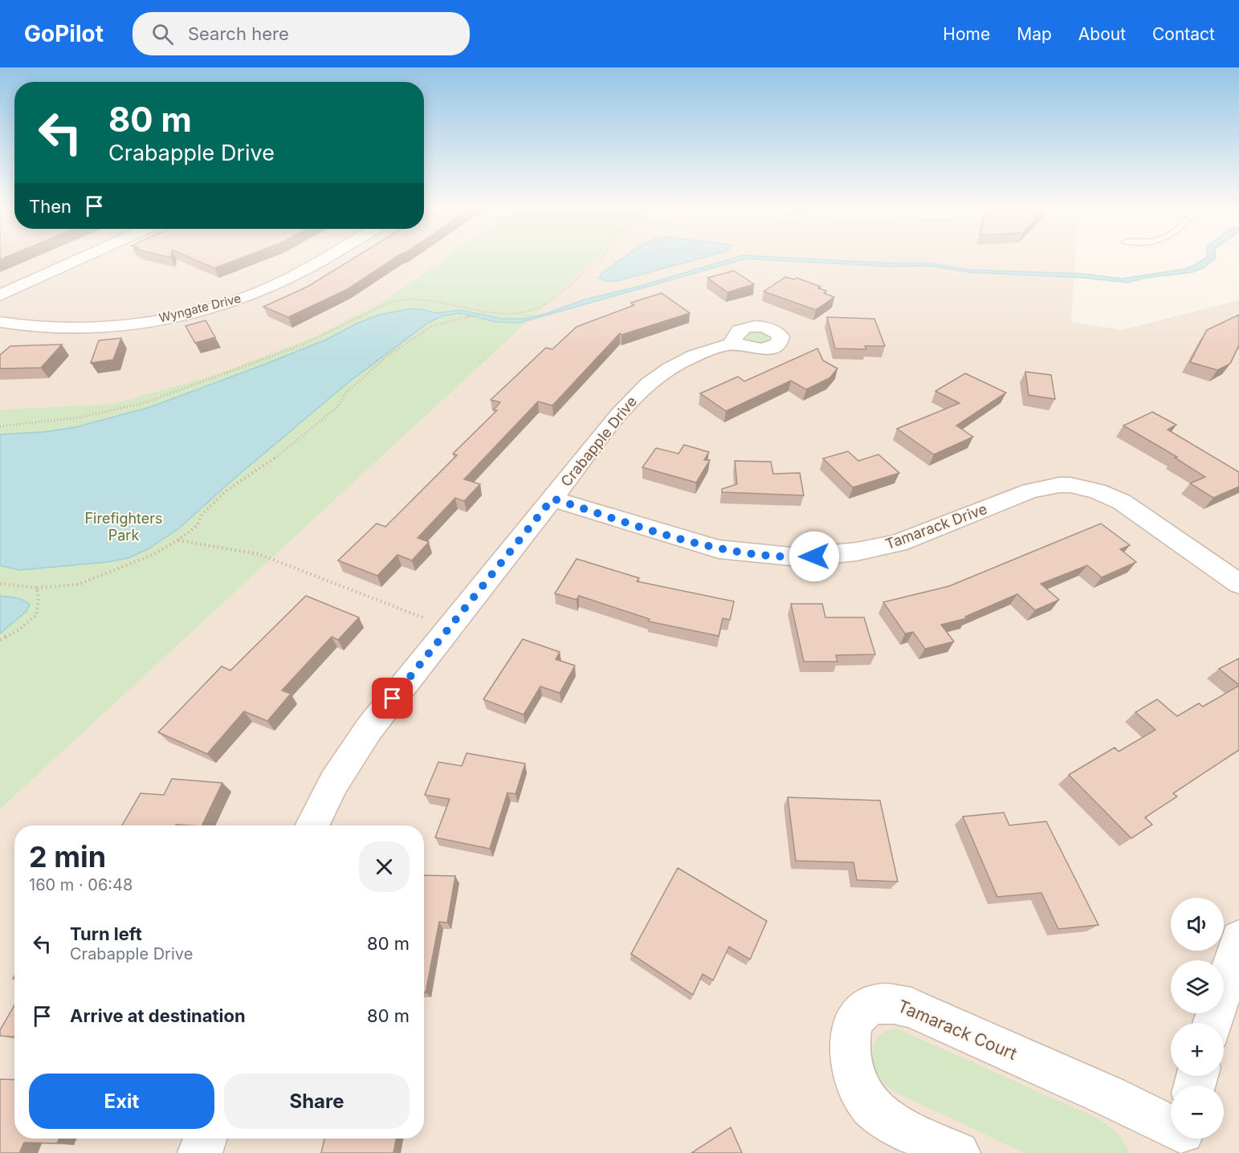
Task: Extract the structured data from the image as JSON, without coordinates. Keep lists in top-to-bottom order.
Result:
{
  "streets": {
    "street": [
      "Wyngate Drive",
      "Crabapple Drive",
      "Tamarack Drive",
      "Tamarack Court"
    ]
  },
  "crossings": [
    ["Crabapple Drive", "Tamarack Drive"]
  ],
  "parks": ["Firefighters Park"],
  "page": {
    "header": "GoPilot",
    "search": "Search here",
    "nav": [
      "Home",
      "Map",
      "About",
      "Contact"
    ],
    "turn": ["80 m", "Crabapple Drive"],
    "then": "Then",
    "heading": ["2 min", "160 m · 06:48"],
    "map_buttons": ["+", "−"],
    "list": [
      {
        "name": "Turn left",
        "note": "Crabapple Drive",
        "value": "80 m"
      },
      {
        "name": "Arrive at destination",
        "value": "80 m"
      }
    ],
    "buttons": ["Exit", "Share"]
  }
}
